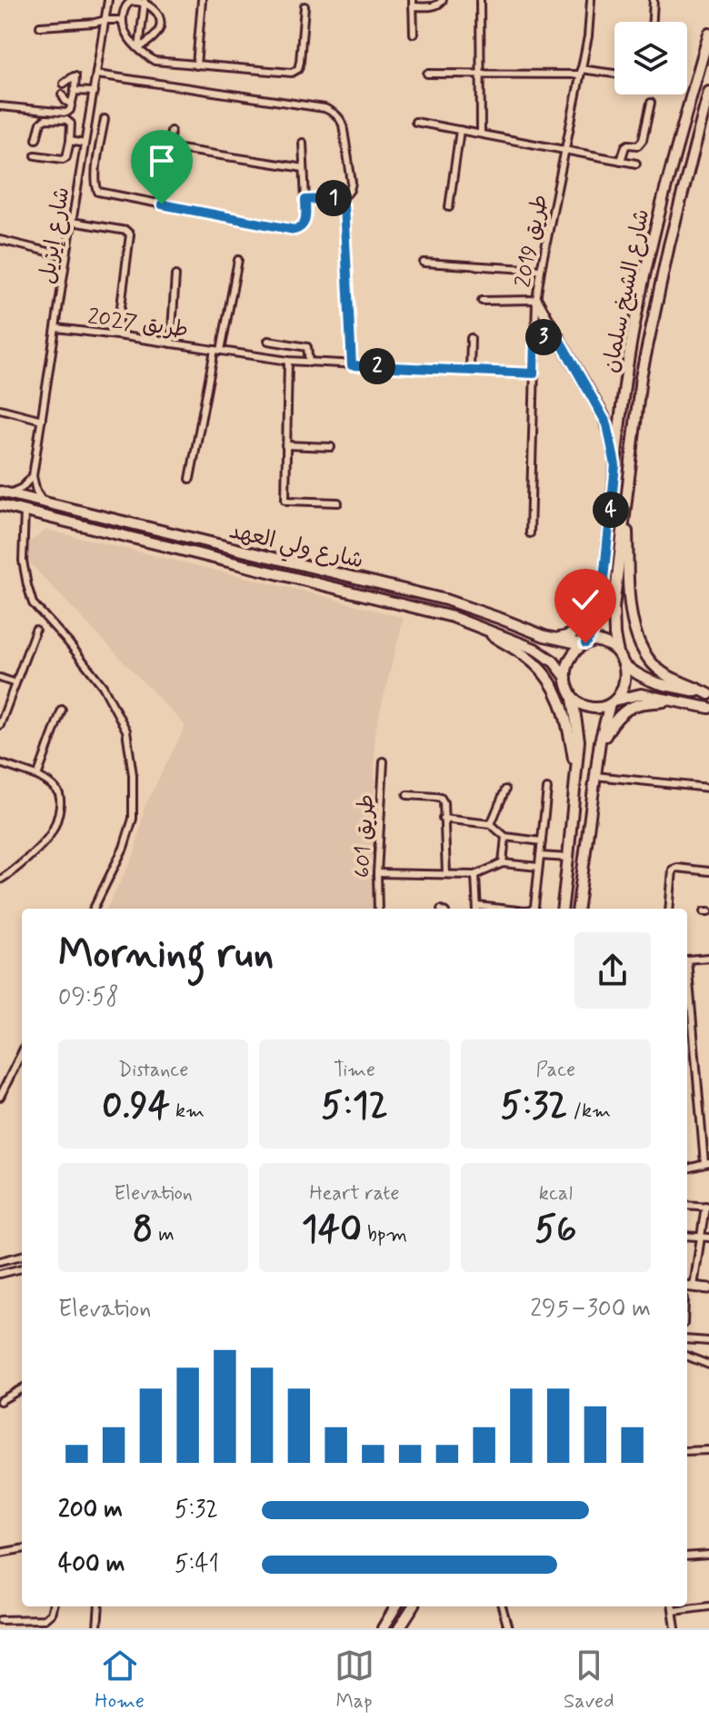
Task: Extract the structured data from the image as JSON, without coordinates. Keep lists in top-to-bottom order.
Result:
{
  "streets": {
    "main road": ["شارع الشيخ سلمان", "شارع ولي العهد"],
    "street": [
      "شارع إيزيل",
      "طريق 2019",
      "طريق 2027",
      "طريق 601"
    ]
  },
  "crossings": [
    ["شارع إيزيل", "طريق 2027"],
    ["طريق 2019", "طريق 2027"],
    ["شارع الشيخ سلمان", "شارع ولي العهد"]
  ],
  "page": {
    "pins": [
      "1",
      "3",
      "2",
      "4"
    ],
    "heading": ["Morning run", "09:58"],
    "stats": [
      ["Distance", "0.94 km"],
      ["Time", "5:12"],
      ["Pace", "5:32 /km"],
      ["Elevation", "8 m"],
      ["Heart rate", "140 bpm"],
      ["kcal", "56"]
    ],
    "chart": ["Elevation", "295–300 m"],
    "list": [
      {
        "name": "200 m",
        "note": "5:32"
      },
      {
        "name": "400 m",
        "note": "5:41"
      }
    ],
    "tabs": ["Home", "Map", "Saved"]
  }
}
